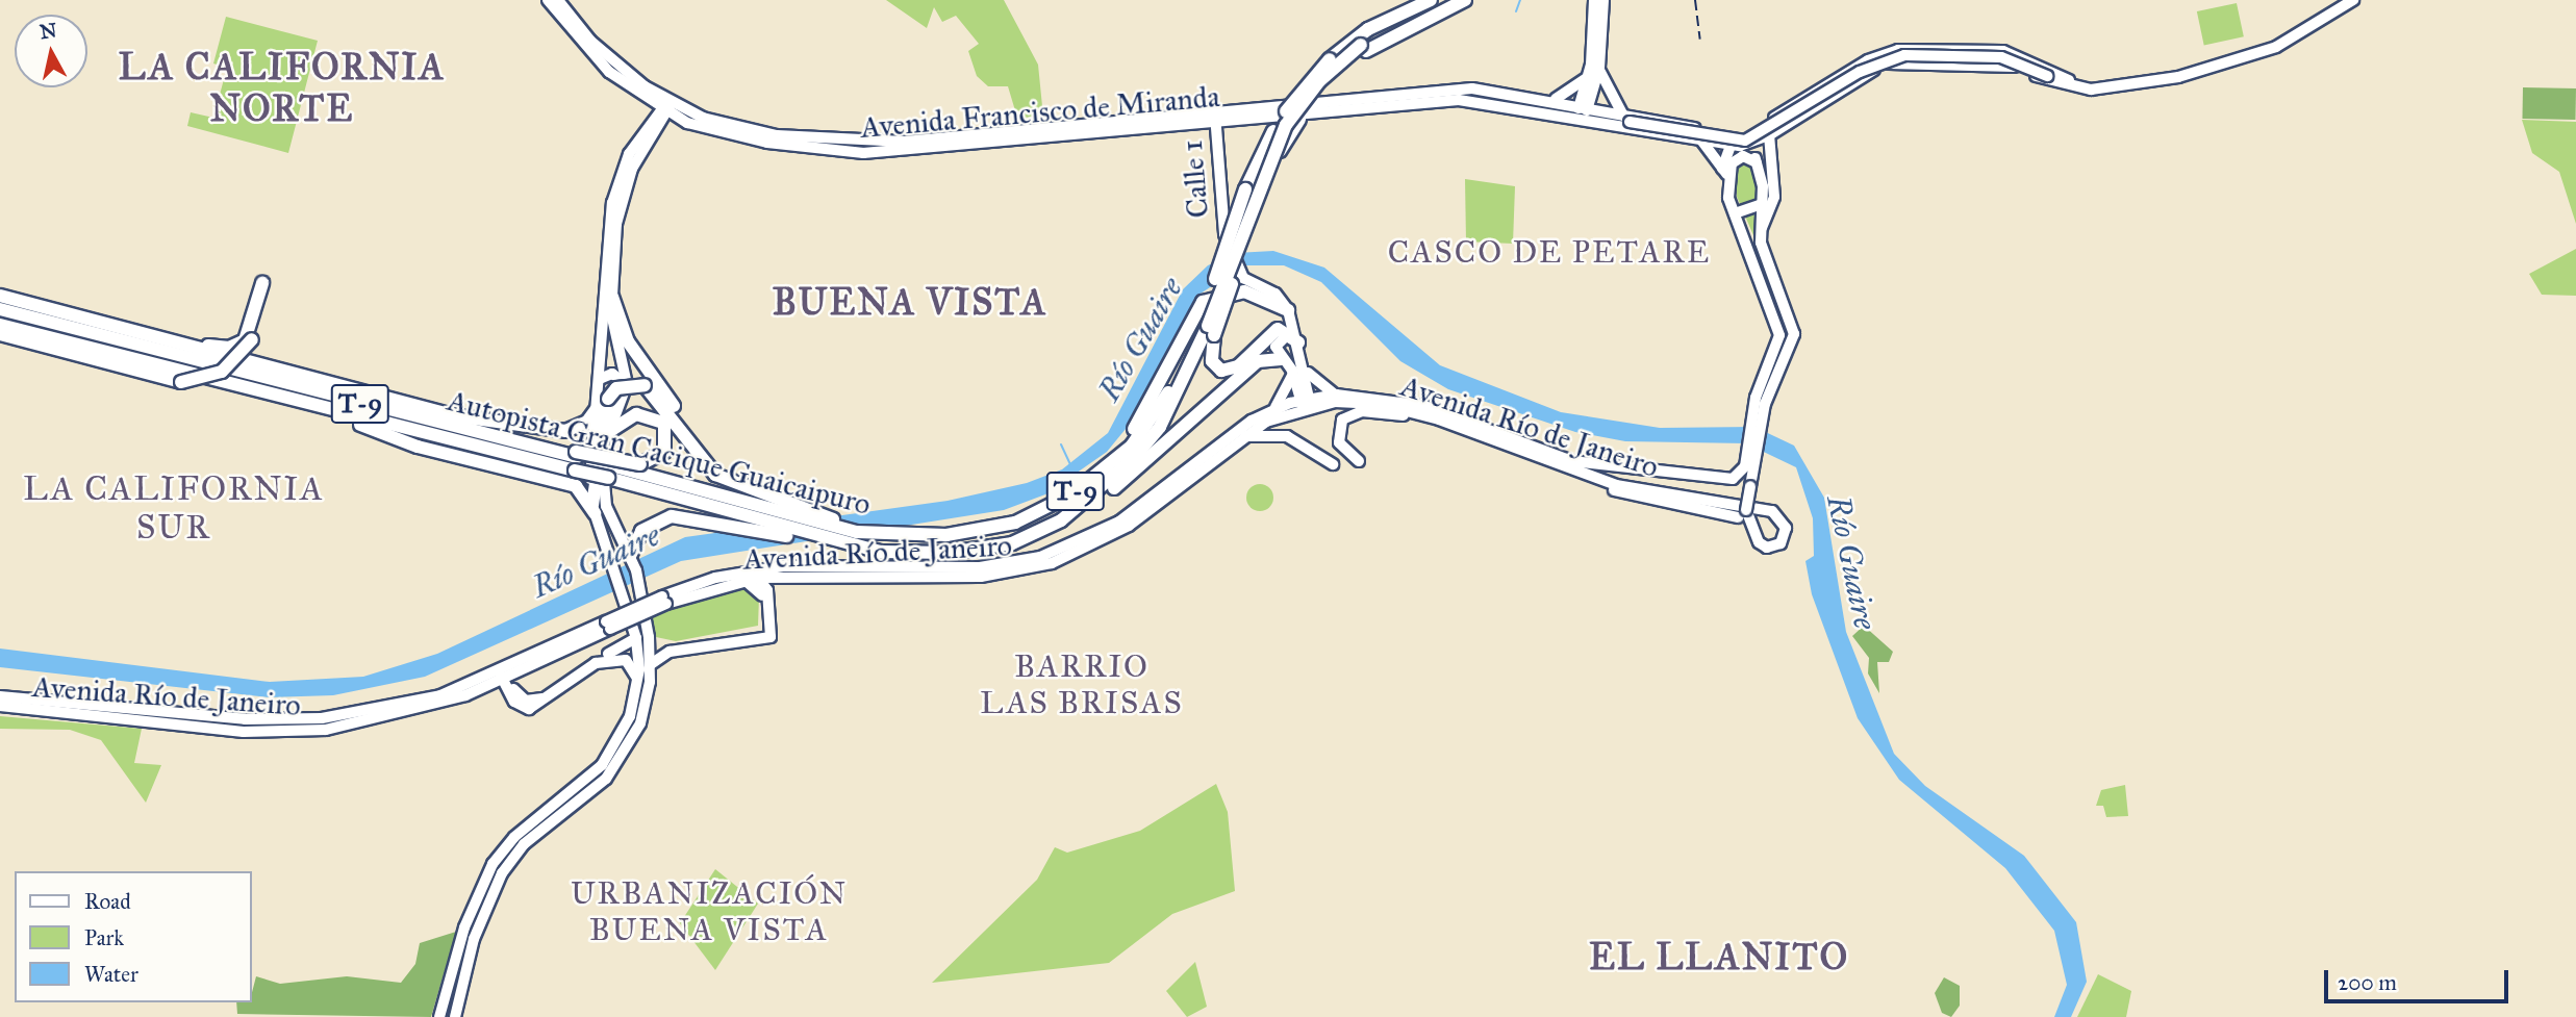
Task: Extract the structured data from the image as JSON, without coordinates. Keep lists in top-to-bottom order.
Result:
{
  "streets": {
    "highway": ["T-9", "Autopista Gran Cacique Guaicaipuro"],
    "street": ["Avenida Francisco de Miranda", "Calle 1", "Avenida Río de Janeiro"]
  },
  "crossings": [
    ["Avenida Francisco de Miranda", "Calle 1"]
  ],
  "districts": [
    "LA CALIFORNIA NORTE",
    "CASCO DE PETARE",
    "BUENA VISTA",
    "LA CALIFORNIA SUR",
    "BARRIO LAS BRISAS",
    "URBANIZACIÓN BUENA VISTA",
    "EL LLANITO"
  ],
  "water": ["Río Guaire"],
  "legend": ["Road", "Park", "Water"],
  "scale_bar": "200 m",
  "north": "top"
}
